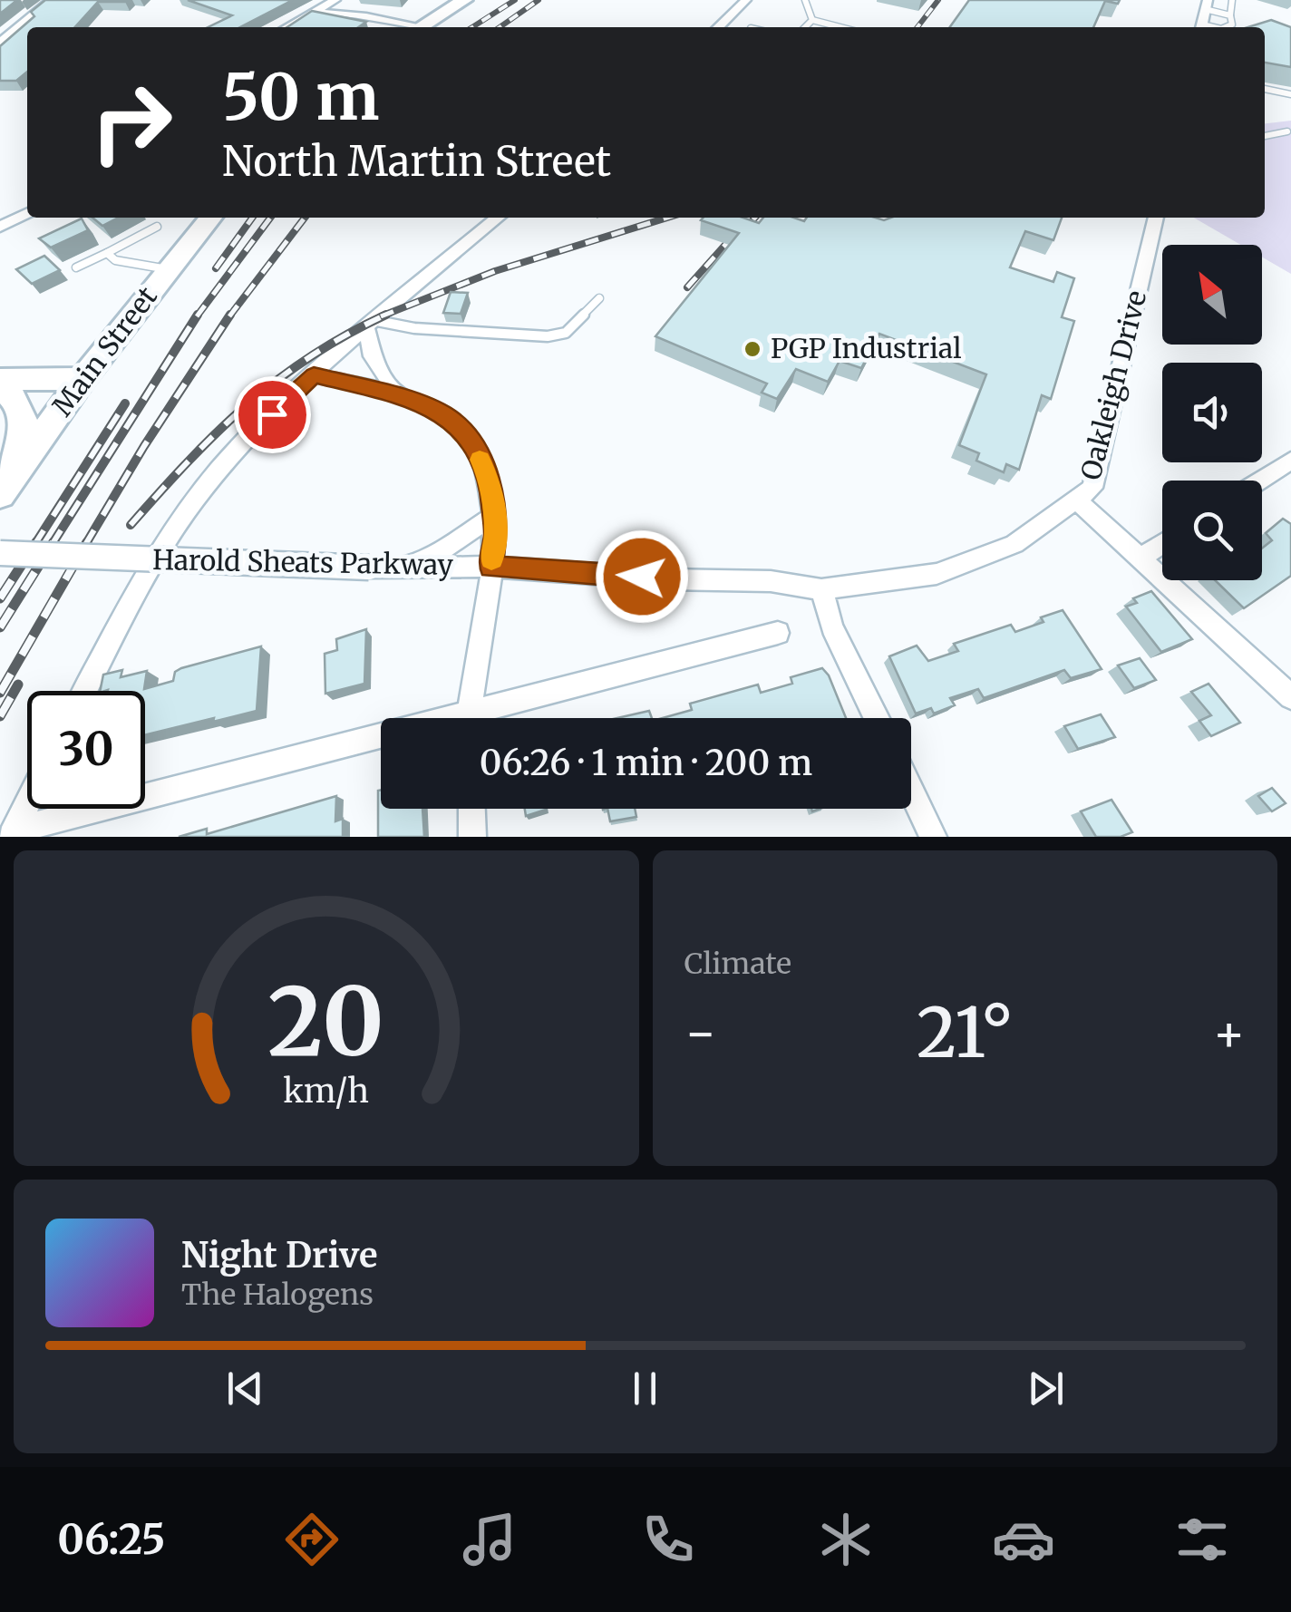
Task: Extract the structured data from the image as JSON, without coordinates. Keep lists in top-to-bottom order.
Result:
{
  "streets": {
    "main road": ["Main Street"],
    "street": ["Oakleigh Drive", "Harold Sheats Parkway"]
  },
  "crossings": [
    ["Oakleigh Drive", "Harold Sheats Parkway"]
  ],
  "places": ["PGP Industrial"],
  "north": "top left",
  "page": {
    "turn": ["50 m", "North Martin Street"],
    "limit": "30",
    "trip": "06:26 · 1 min · 200 m",
    "tile": "Climate",
    "heat": ["−", "21°", "+"],
    "song": ["Night Drive", "The Halogens"],
    "tabs": "06:25",
    "gauge": ["20", "km/h"]
  }
}
